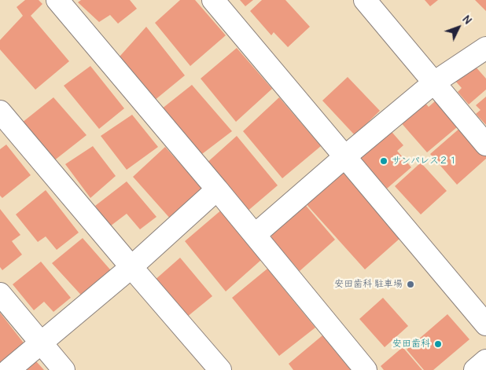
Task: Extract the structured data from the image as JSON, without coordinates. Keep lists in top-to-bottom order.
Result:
{
  "places": ["サンパレス２１", "安田歯科 駐車場", "安田歯科"],
  "north": "top right"
}
